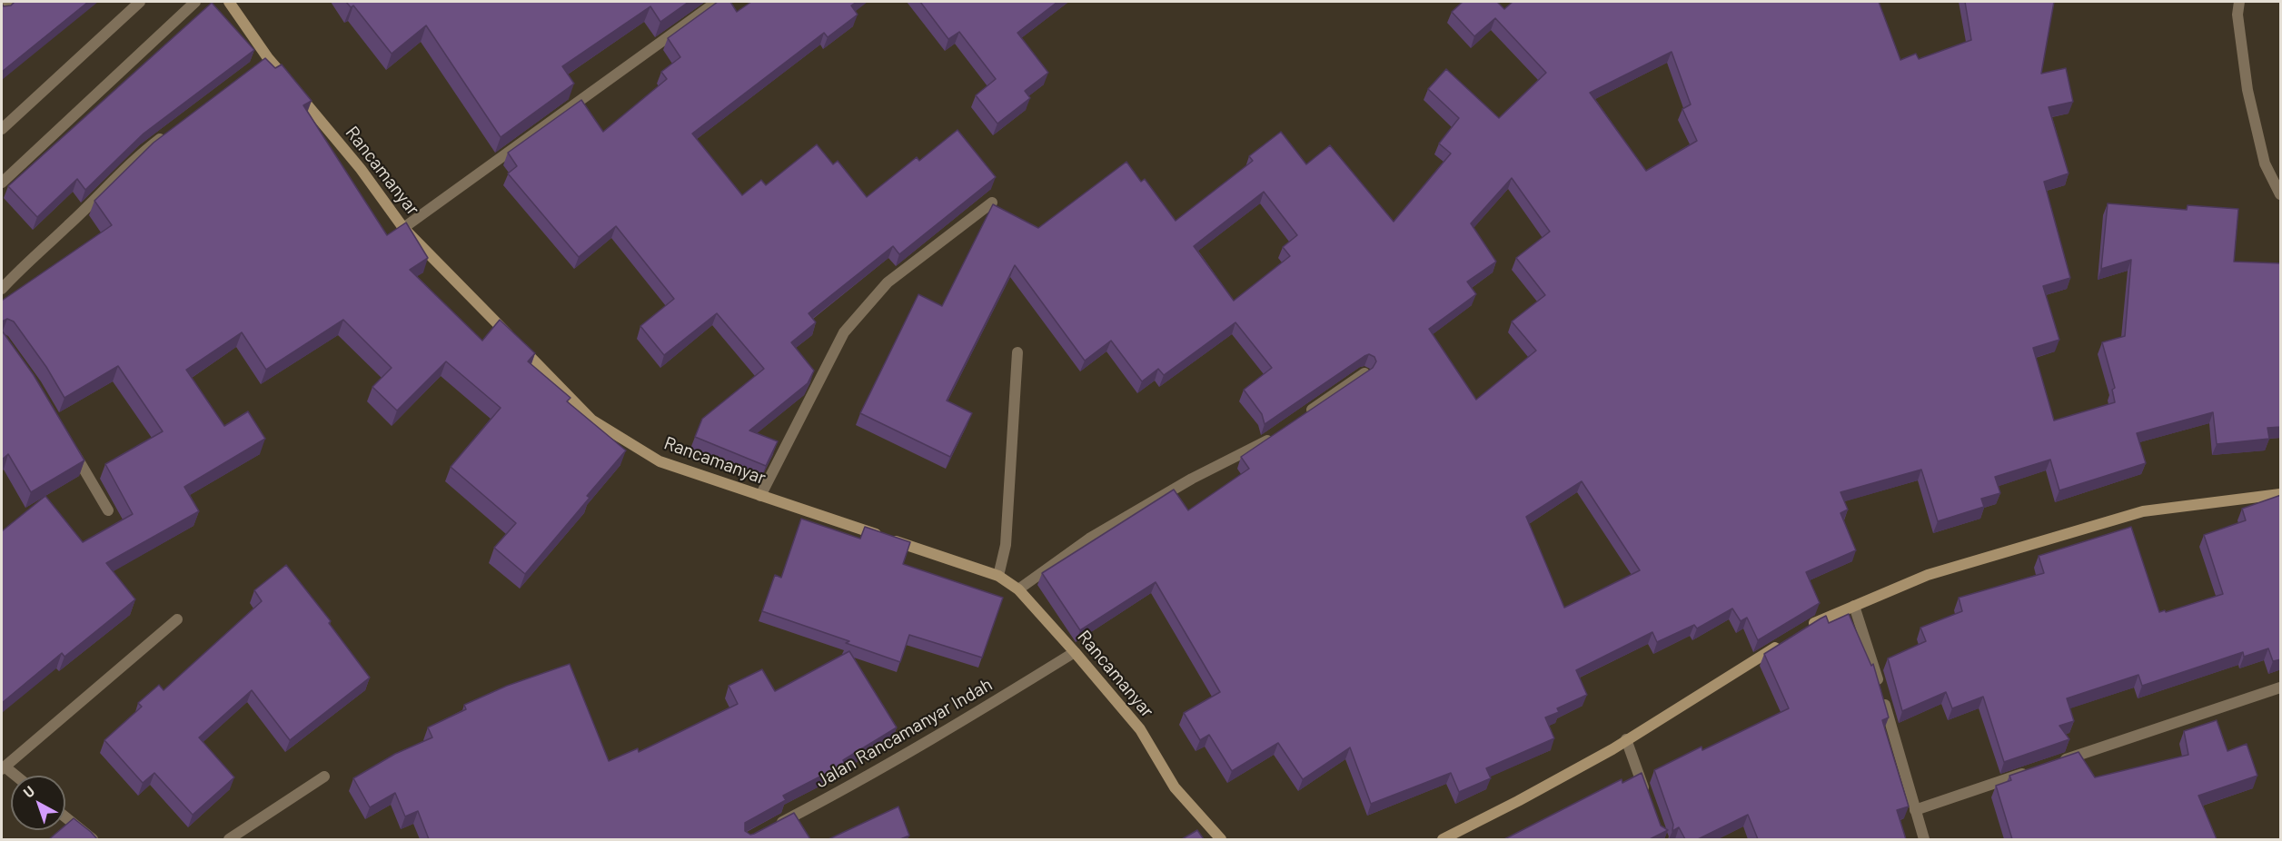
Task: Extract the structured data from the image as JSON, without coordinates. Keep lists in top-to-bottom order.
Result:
{
  "streets": {
    "street": ["Rancamanyar", "Jalan Rancamanyar Indah"]
  },
  "crossings": [
    ["Rancamanyar", "Jalan Rancamanyar Indah"]
  ],
  "north": "top left"
}
